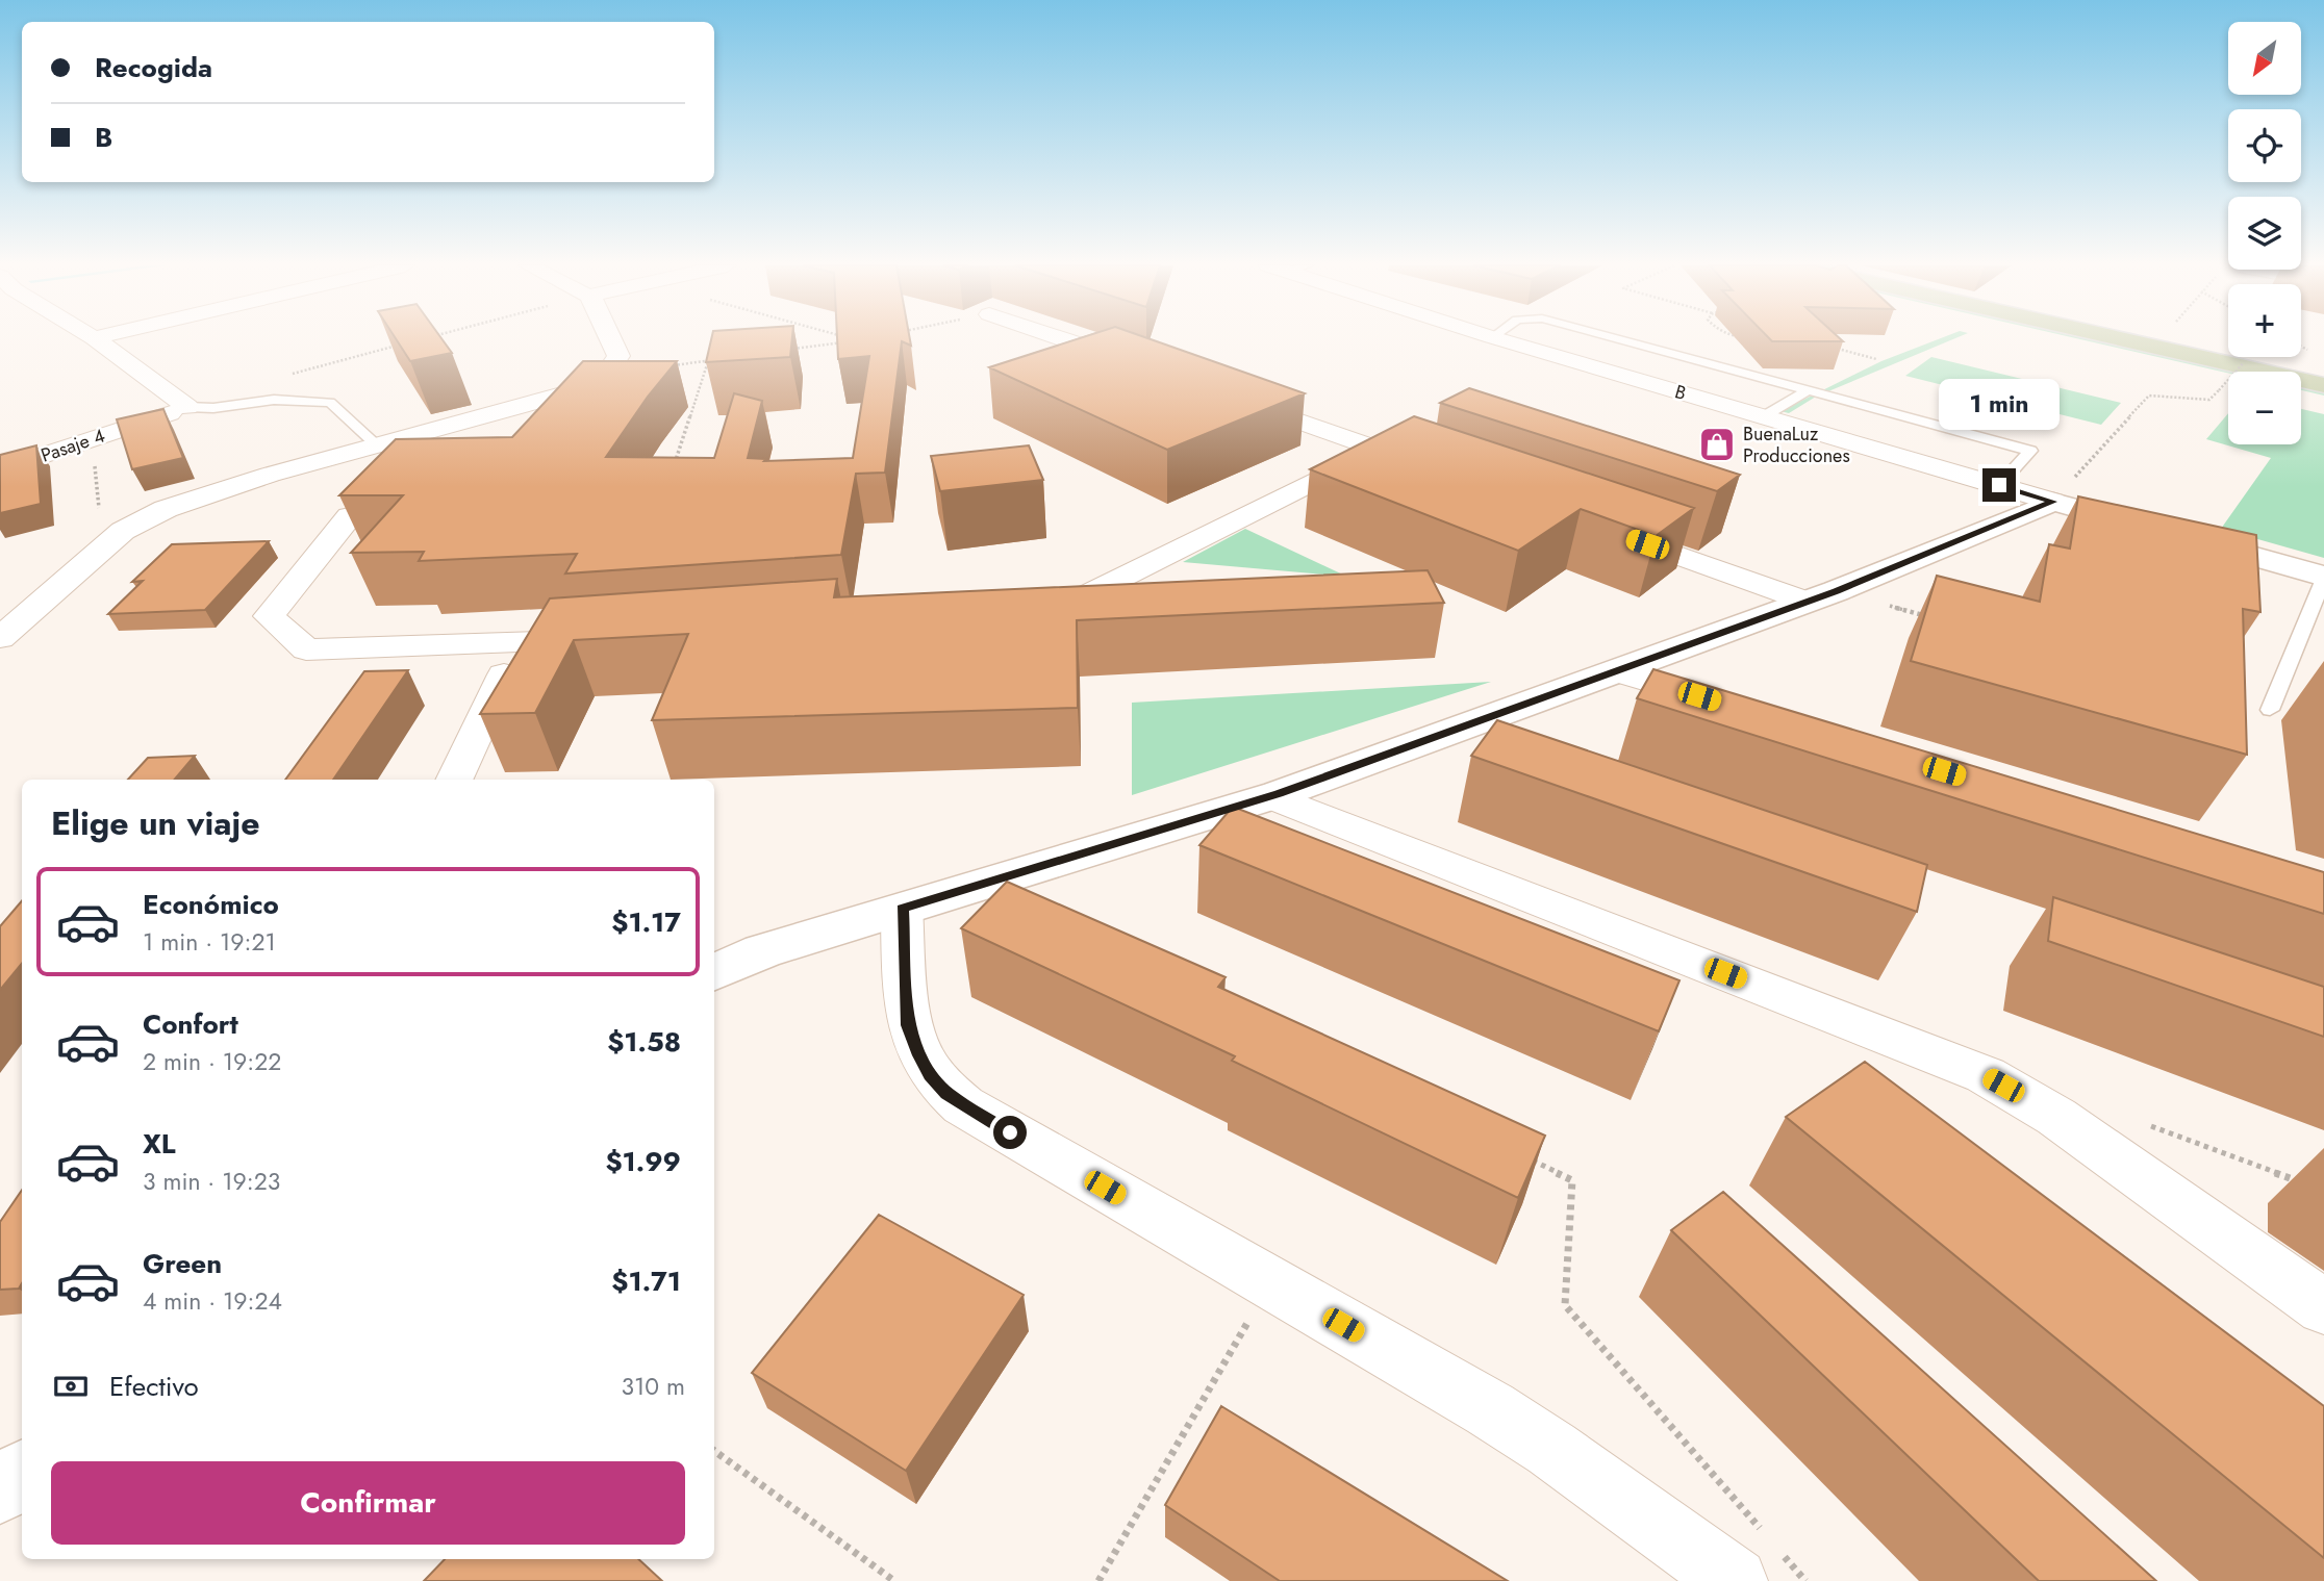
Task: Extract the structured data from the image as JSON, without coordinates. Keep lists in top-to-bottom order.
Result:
{
  "streets": {
    "street": ["B", "Pasaje 4"]
  },
  "places": {
    "shop": ["BuenaLuz Producciones"]
  },
  "north": "bottom left",
  "page": {
    "map_buttons": ["+", "−"],
    "banner": ["Recogida", "B"],
    "bubble": "1 min",
    "heading": "Elige un viaje",
    "list": [
      {
        "name": "Económico",
        "note": "1 min · 19:21",
        "value": "$1.17"
      },
      {
        "name": "Confort",
        "note": "2 min · 19:22",
        "value": "$1.58"
      },
      {
        "name": "XL",
        "note": "3 min · 19:23",
        "value": "$1.99"
      },
      {
        "name": "Green",
        "note": "4 min · 19:24",
        "value": "$1.71"
      }
    ],
    "pay": ["Efectivo", "310 m"],
    "buttons": "Confirmar"
  }
}
